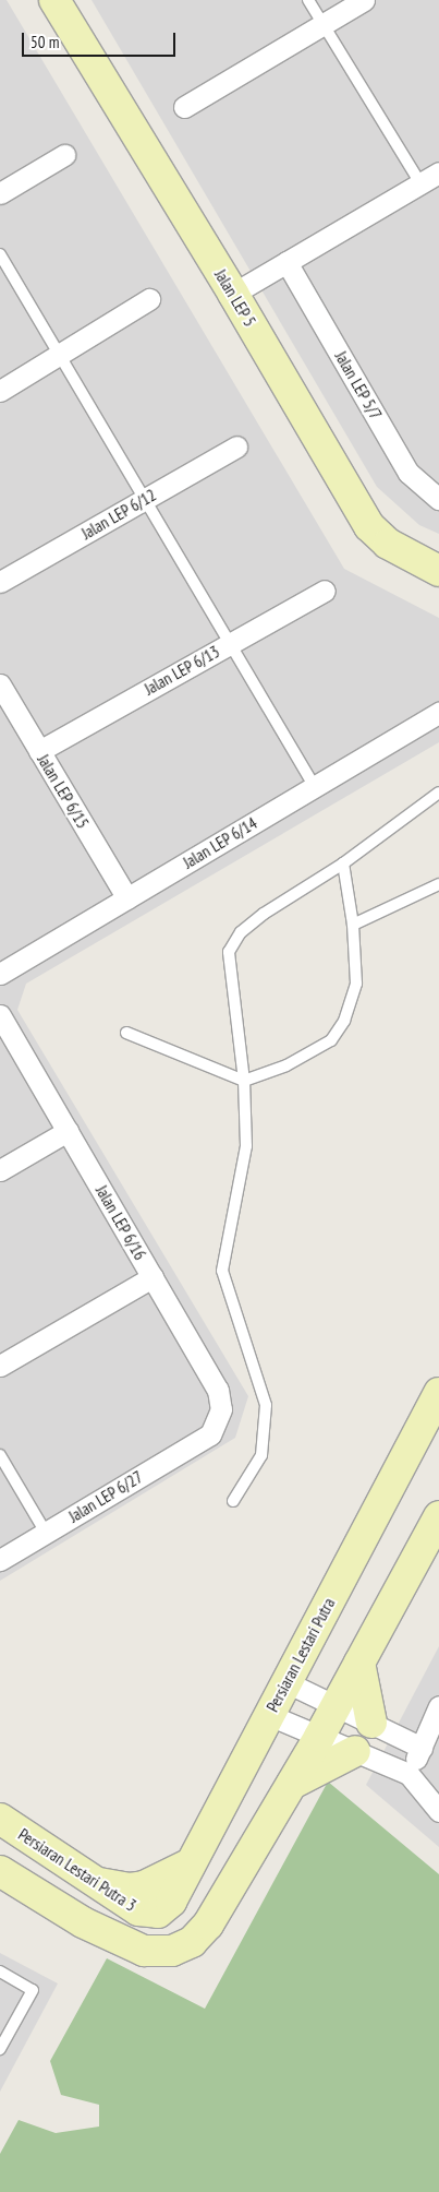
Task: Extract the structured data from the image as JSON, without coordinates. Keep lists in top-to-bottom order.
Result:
{
  "streets": {
    "street": [
      "Jalan LEP 5",
      "Jalan LEP 5/7",
      "Jalan LEP 6/12",
      "Jalan LEP 6/13",
      "Jalan LEP 6/15",
      "Jalan LEP 6/14",
      "Jalan LEP 6/16",
      "Jalan LEP 6/27",
      "Persiaran Lestari Putra",
      "Persiaran Lestari Putra 3"
    ]
  },
  "crossings": [
    ["Jalan LEP 6/13", "Jalan LEP 6/15"],
    ["Jalan LEP 6/15", "Jalan LEP 6/14"],
    ["Jalan LEP 6/16", "Jalan LEP 6/27"],
    ["Persiaran Lestari Putra", "Persiaran Lestari Putra 3"]
  ],
  "scale_bar": "50 m"
}
